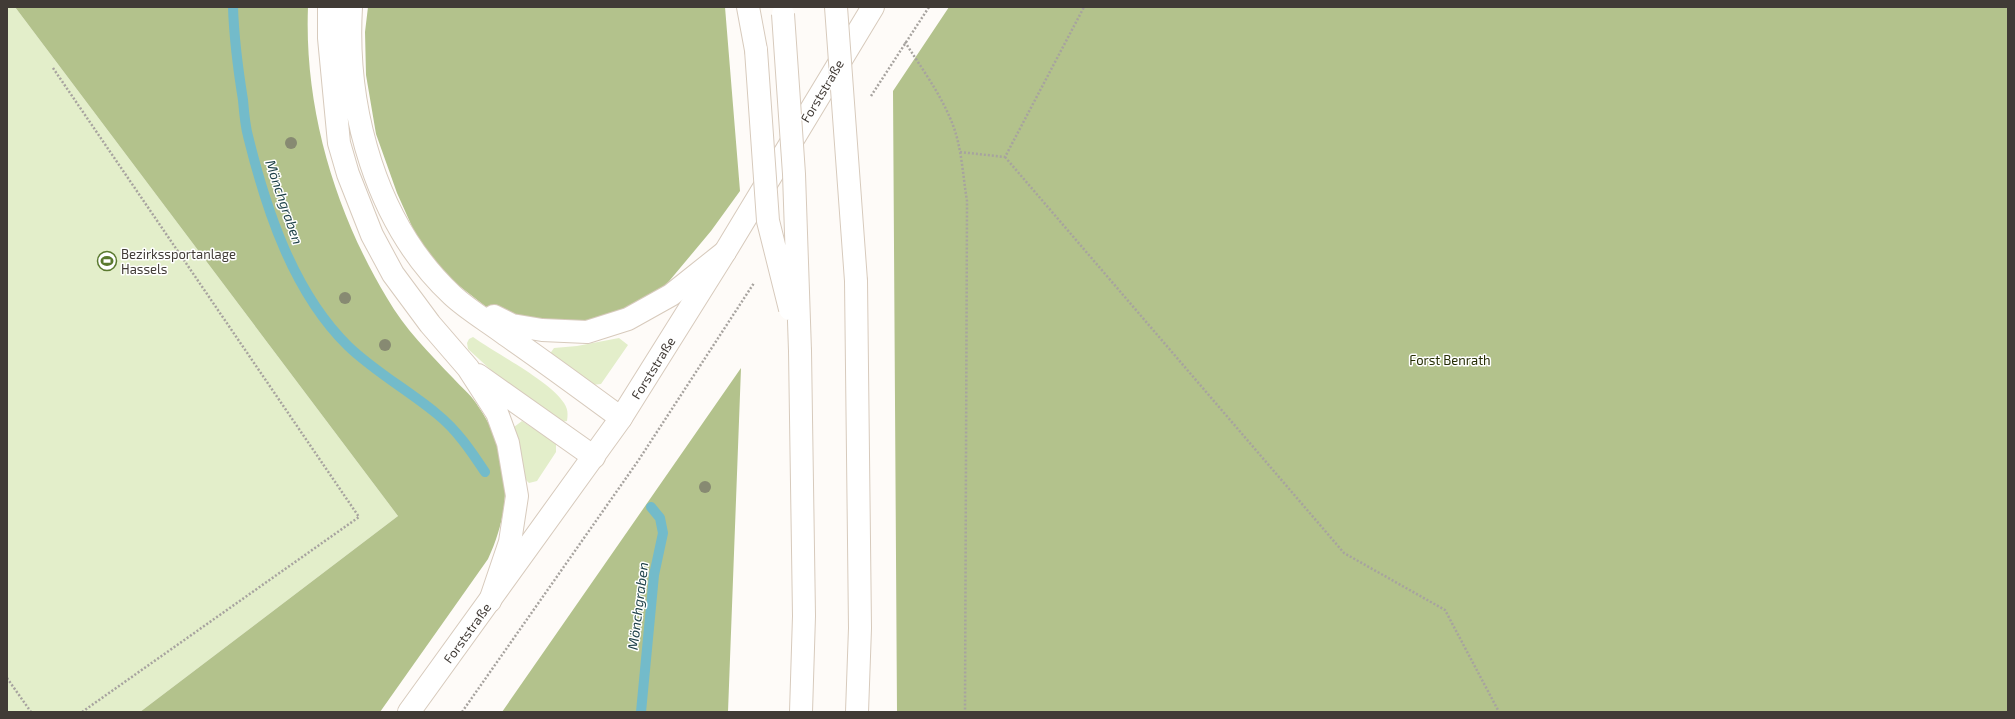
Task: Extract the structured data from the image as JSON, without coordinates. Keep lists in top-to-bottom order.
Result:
{
  "streets": {
    "main road": ["Forststraße"]
  },
  "water": ["Mönchgraben"],
  "parks": ["Forst Benrath"],
  "places": {
    "sports": ["Bezirkssportanlage Hassels"]
  }
}
